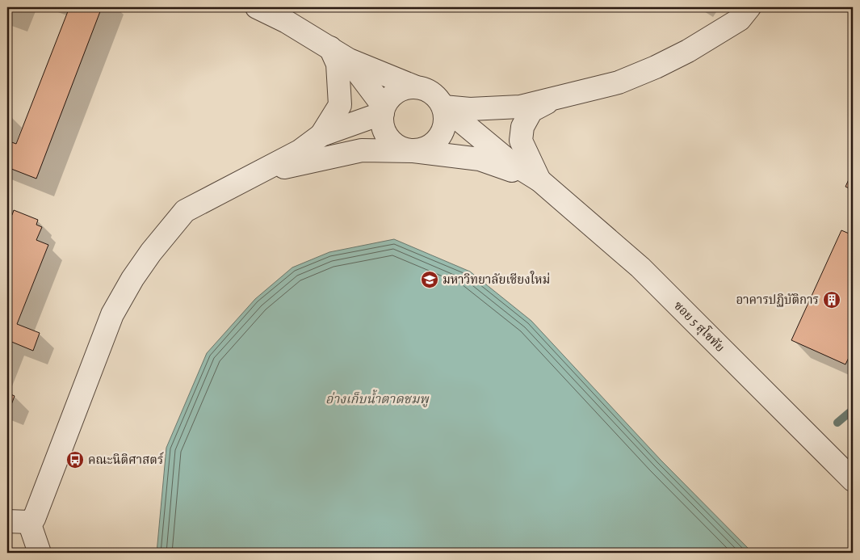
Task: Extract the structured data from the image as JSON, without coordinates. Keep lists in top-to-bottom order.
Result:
{
  "streets": {
    "street": ["ซอย 5 สุโขทัย"]
  },
  "water": ["อ่างเก็บน้ำตาดชมพู"],
  "places": {
    "school or university": ["มหาวิทยาลัยเชียงใหม่"],
    "building": ["อาคารปฏิบัติการ"],
    "bus stop": ["คณะนิติศาสตร์"]
  }
}
